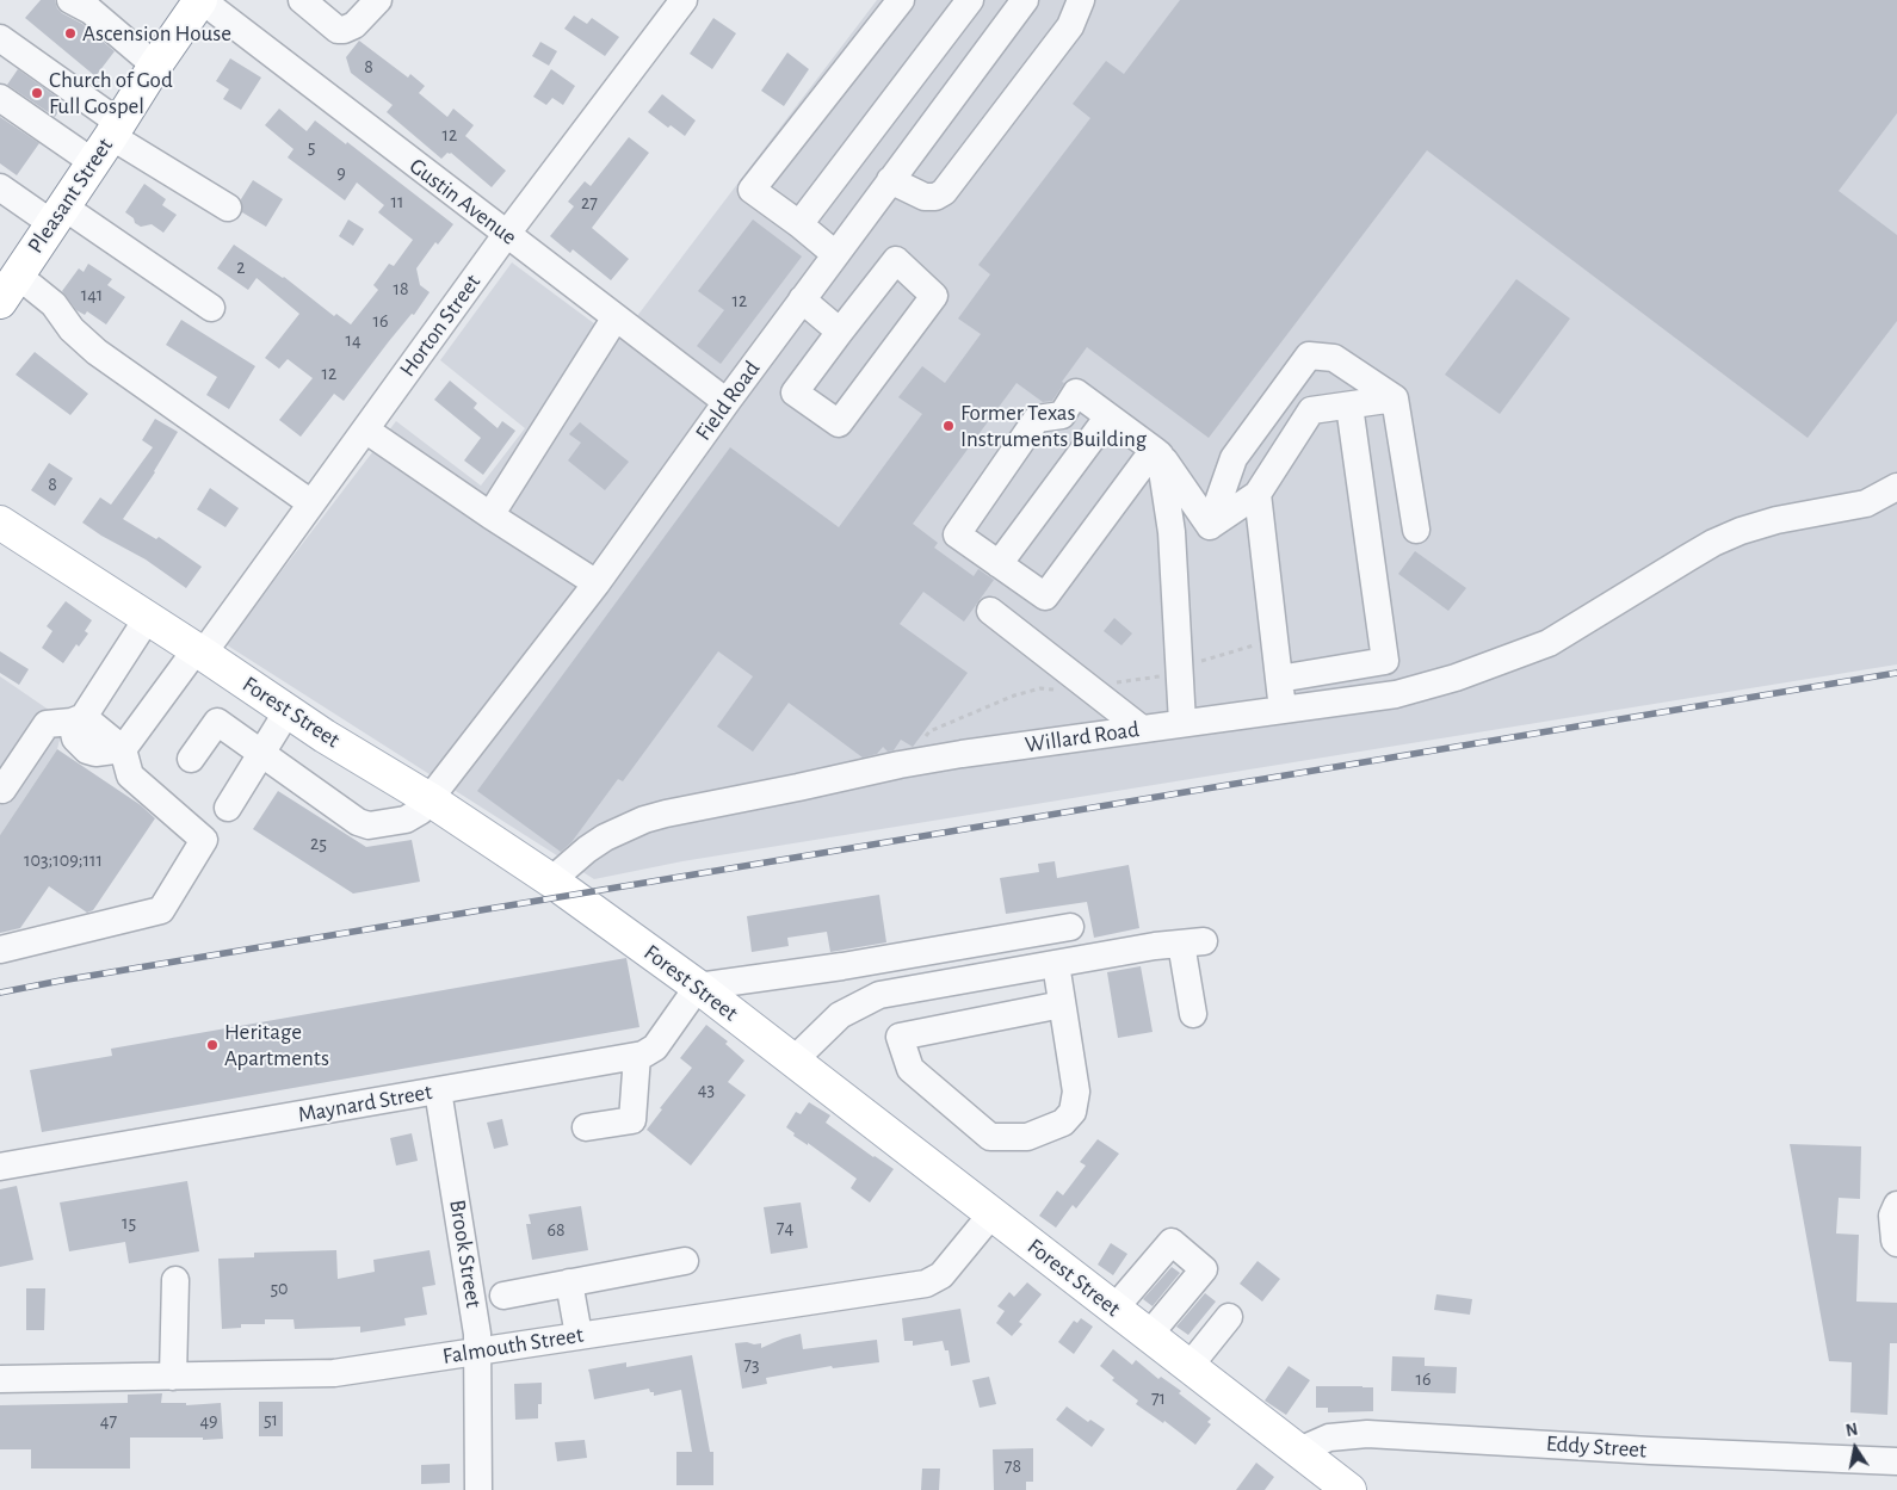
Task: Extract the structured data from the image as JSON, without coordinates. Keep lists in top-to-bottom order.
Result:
{
  "streets": {
    "main road": ["Pleasant Street", "Forest Street"],
    "street": [
      "Gustin Avenue",
      "Horton Street",
      "Field Road",
      "Willard Road",
      "Maynard Street",
      "Brook Street",
      "Falmouth Street",
      "Eddy Street"
    ]
  },
  "crossings": [
    ["Pleasant Street", "Gustin Avenue"],
    ["Gustin Avenue", "Horton Street"],
    ["Gustin Avenue", "Field Road"],
    ["Horton Street", "Forest Street"],
    ["Field Road", "Forest Street"],
    ["Forest Street", "Willard Road"],
    ["Forest Street", "Maynard Street"],
    ["Forest Street", "Falmouth Street"],
    ["Forest Street", "Eddy Street"],
    ["Maynard Street", "Brook Street"],
    ["Brook Street", "Falmouth Street"]
  ],
  "places": [
    "Ascension House",
    "Church of God Full Gospel",
    "Former Texas Instruments Building",
    "Heritage Apartments"
  ],
  "house_numbers": [
    "8",
    "12",
    "5",
    "9",
    "11",
    "27",
    "2",
    "18",
    "141",
    "12",
    "16",
    "14",
    "12",
    "8",
    "25",
    "103;109;111",
    "43",
    "15",
    "74",
    "68",
    "50",
    "73",
    "16",
    "71",
    "51",
    "47",
    "49",
    "78"
  ],
  "north": "top"
}
